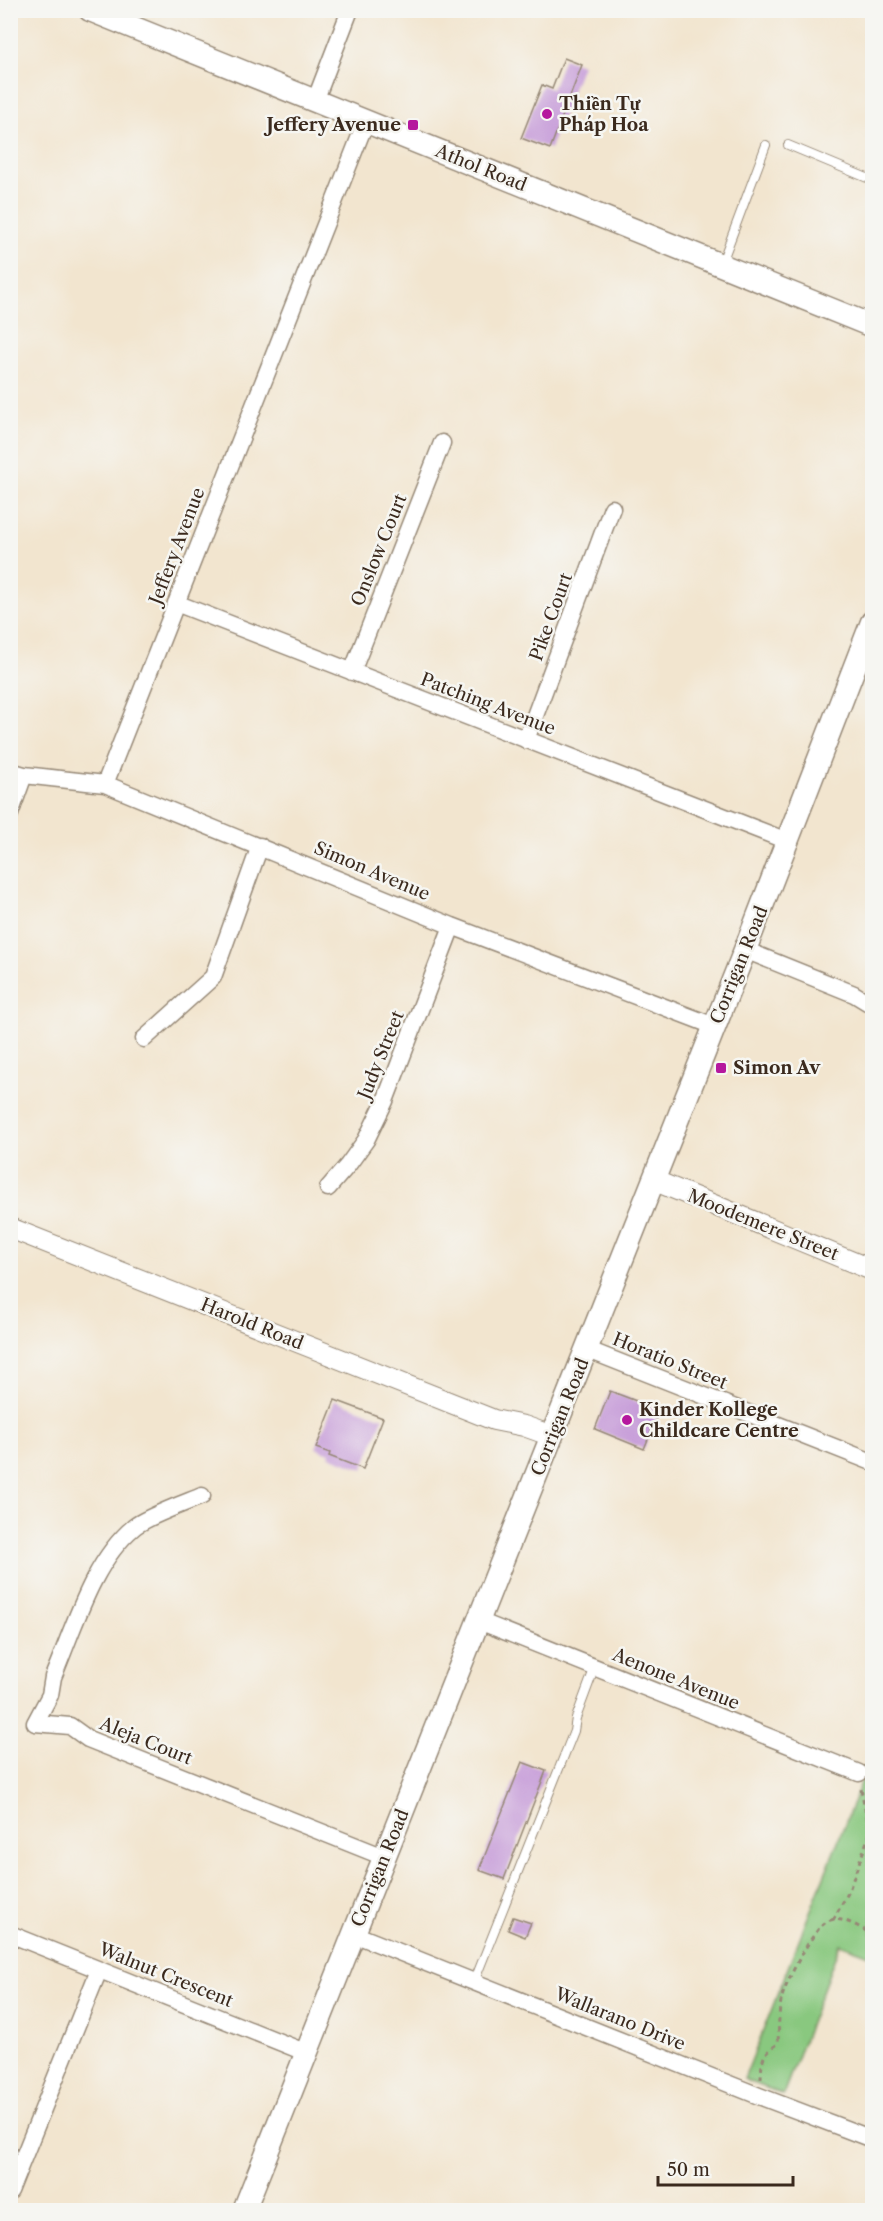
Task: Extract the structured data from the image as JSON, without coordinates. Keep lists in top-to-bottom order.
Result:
{
  "streets": {
    "main road": ["Athol Road", "Corrigan Road"],
    "street": [
      "Jeffery Avenue",
      "Onslow Court",
      "Pike Court",
      "Patching Avenue",
      "Simon Avenue",
      "Judy Street",
      "Moodemere Street",
      "Harold Road",
      "Horatio Street",
      "Aenone Avenue",
      "Aleja Court",
      "Walnut Crescent",
      "Wallarano Drive"
    ]
  },
  "crossings": [
    ["Athol Road", "Jeffery Avenue"],
    ["Jeffery Avenue", "Patching Avenue"],
    ["Jeffery Avenue", "Simon Avenue"],
    ["Onslow Court", "Patching Avenue"],
    ["Pike Court", "Patching Avenue"],
    ["Patching Avenue", "Corrigan Road"],
    ["Simon Avenue", "Corrigan Road"],
    ["Simon Avenue", "Judy Street"],
    ["Corrigan Road", "Moodemere Street"],
    ["Corrigan Road", "Harold Road"],
    ["Corrigan Road", "Horatio Street"],
    ["Corrigan Road", "Aenone Avenue"],
    ["Corrigan Road", "Aleja Court"],
    ["Corrigan Road", "Walnut Crescent"],
    ["Corrigan Road", "Wallarano Drive"]
  ],
  "places": {
    "other": ["Thiền Tự Pháp Hoa", "Kinder Kollege Childcare Centre"],
    "transit": ["Jeffery Avenue", "Simon Av"]
  },
  "scale_bar": "50 m"
}
